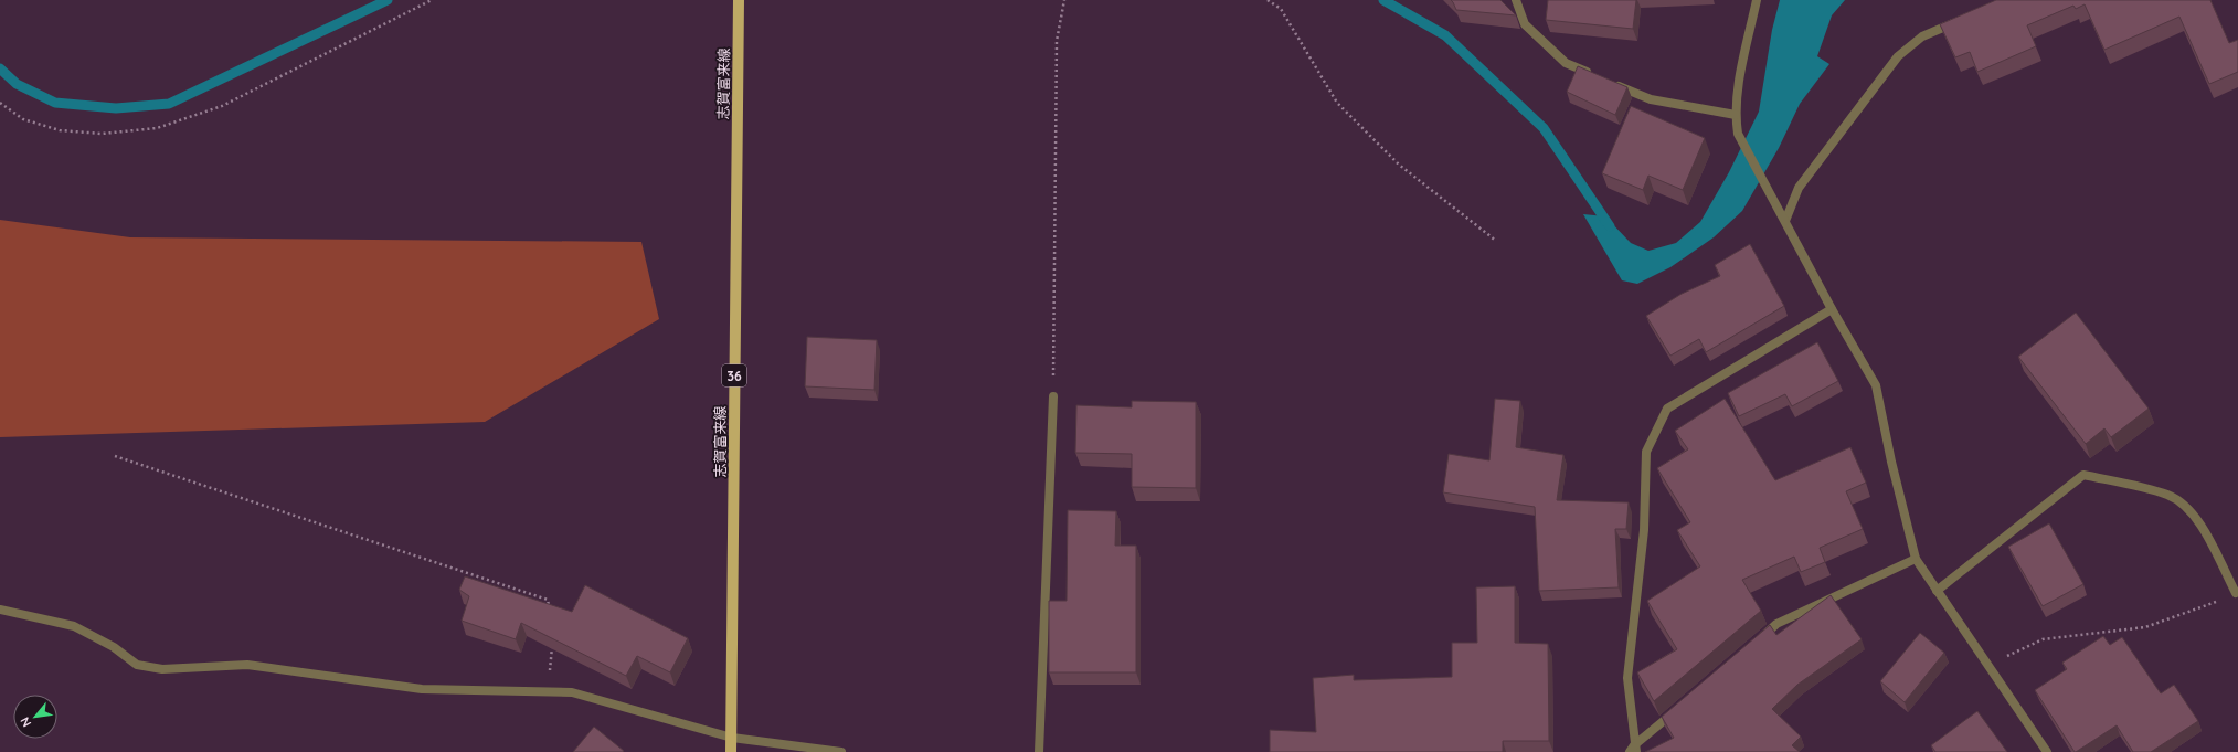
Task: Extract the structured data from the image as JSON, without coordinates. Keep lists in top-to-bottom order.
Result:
{
  "streets": {
    "main road": ["志賀富来線", "36"]
  },
  "north": "bottom left"
}
